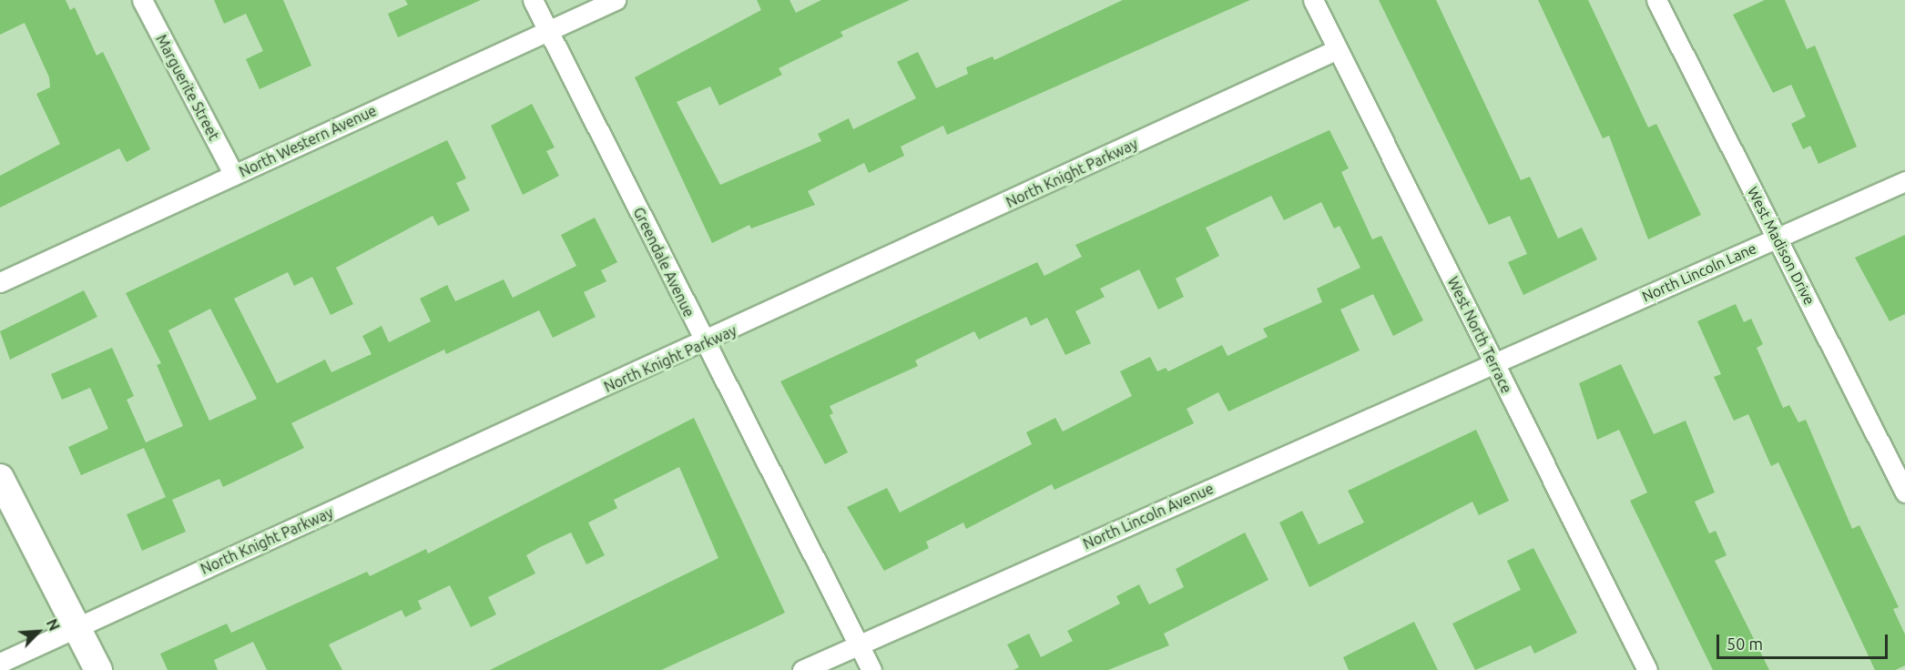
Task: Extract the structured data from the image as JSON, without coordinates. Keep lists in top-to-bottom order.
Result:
{
  "streets": {
    "street": [
      "Marguerite Street",
      "North Western Avenue",
      "North Knight Parkway",
      "West Madison Drive",
      "Greendale Avenue",
      "North Lincoln Lane",
      "West North Terrace",
      "North Lincoln Avenue"
    ]
  },
  "crossings": [
    ["Marguerite Street", "North Western Avenue"],
    ["North Western Avenue", "Greendale Avenue"],
    ["North Knight Parkway", "Greendale Avenue"],
    ["North Knight Parkway", "West North Terrace"],
    ["West Madison Drive", "North Lincoln Lane"],
    ["Greendale Avenue", "North Lincoln Avenue"],
    ["North Lincoln Lane", "West North Terrace"],
    ["North Lincoln Lane", "North Lincoln Avenue"],
    ["West North Terrace", "North Lincoln Avenue"]
  ],
  "scale_bar": "50 m",
  "north": "top right"
}
